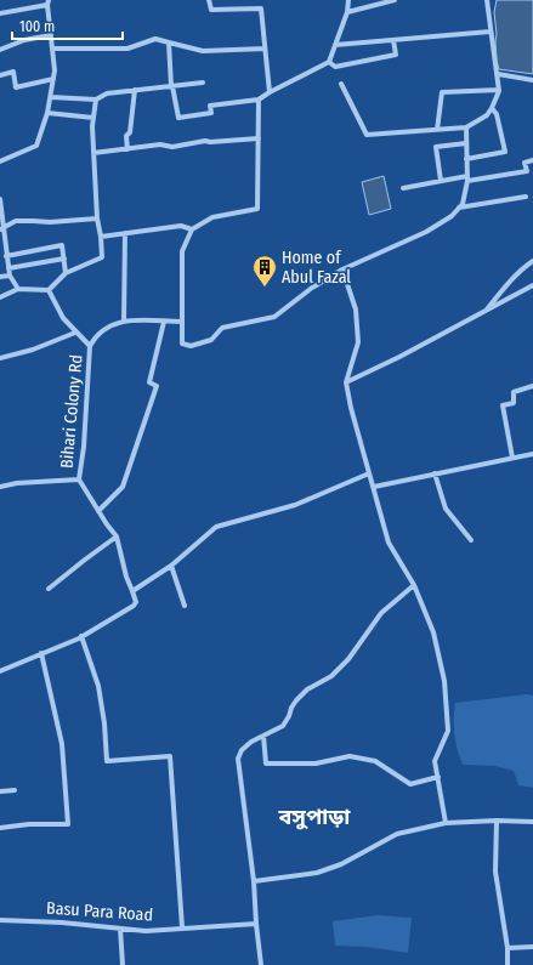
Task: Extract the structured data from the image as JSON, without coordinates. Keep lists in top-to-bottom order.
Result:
{
  "streets": {
    "street": ["Bihari Colony Rd", "Basu Para Road"]
  },
  "districts": ["বসুপাড়া"],
  "places": {
    "building": ["Home of Abul Fazal"]
  },
  "scale_bar": "100 m"
}
